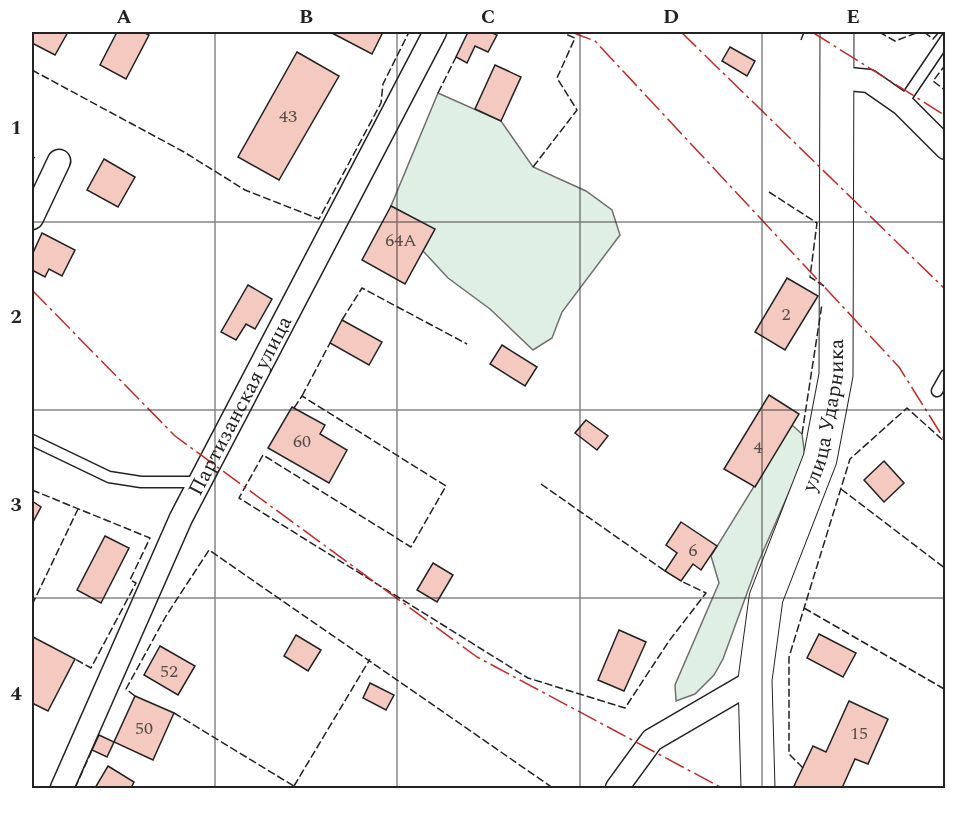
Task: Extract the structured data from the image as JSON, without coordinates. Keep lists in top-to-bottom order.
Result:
{
  "streets": {
    "main road": ["улица Ударника"],
    "street": ["Партизанская улица"]
  },
  "house_numbers": [
    "43",
    "64А",
    "2",
    "60",
    "4",
    "6",
    "52",
    "50",
    "15"
  ],
  "grid": {
    "columns": [
      "A",
      "B",
      "C",
      "D",
      "E"
    ],
    "rows": [
      "1",
      "2",
      "3",
      "4"
    ]
  }
}
